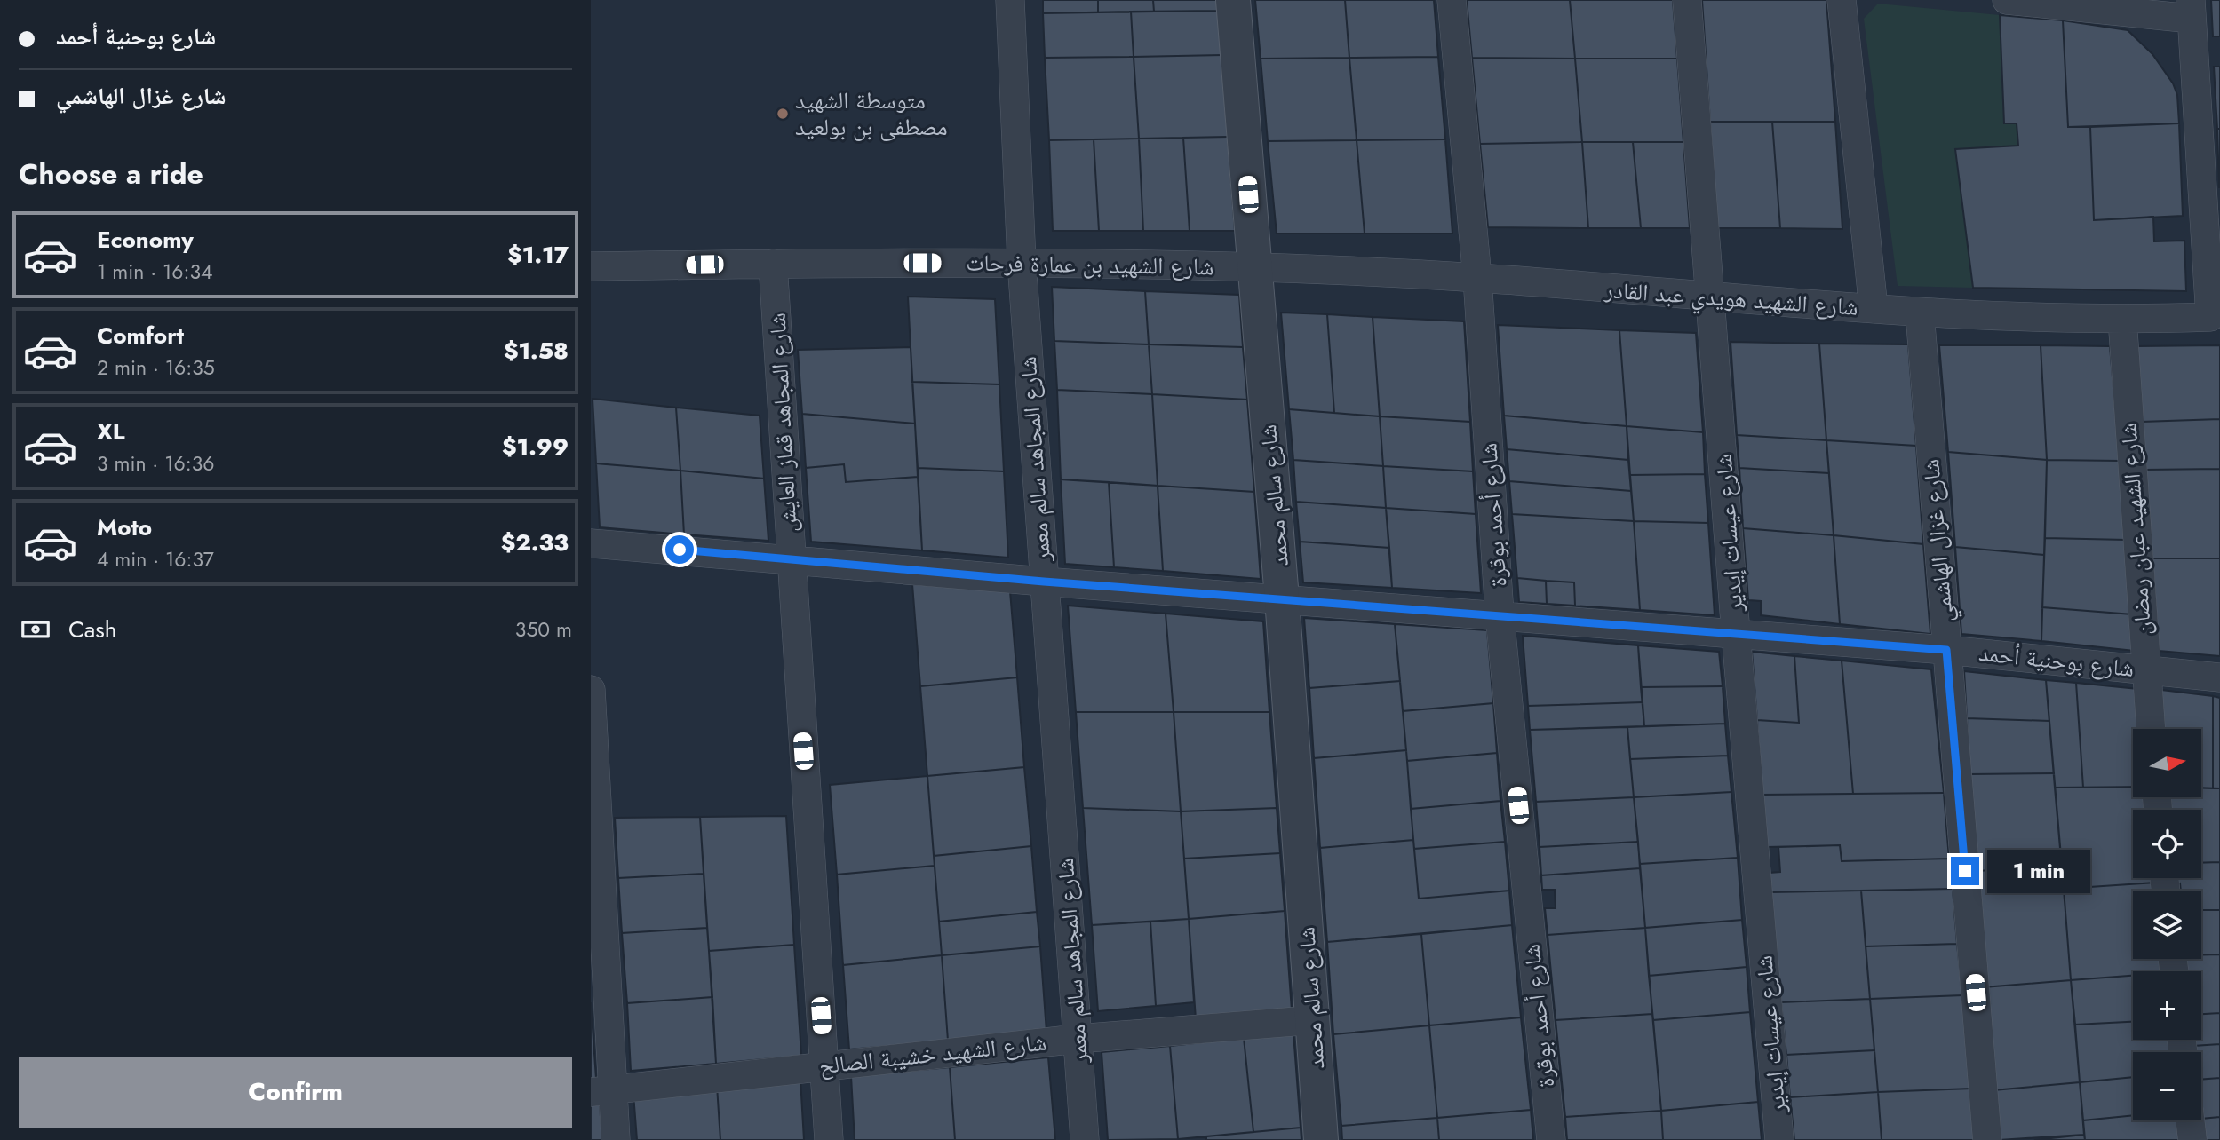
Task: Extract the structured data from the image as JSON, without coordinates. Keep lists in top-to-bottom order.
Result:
{
  "streets": {
    "street": [
      "شارع الشهيد بن عمارة فرحات",
      "شارع الشهيد هويدي عبد القادر",
      "شارع المجاهد قماز العايش",
      "شارع المجاهد سالم معمر",
      "شارع سالم محمد",
      "شارع أحمد بوقرة",
      "شارع الشهيد عبان رمضان",
      "شارع عيسات إيدير",
      "شارع غزال الهاشمي",
      "شارع بوحنية أحمد",
      "شارع الشهيد خشيبة الصالح"
    ]
  },
  "crossings": [
    ["شارع الشهيد بن عمارة فرحات", "شارع الشهيد هويدي عبد القادر"],
    ["شارع الشهيد بن عمارة فرحات", "شارع المجاهد قماز العايش"],
    ["شارع الشهيد بن عمارة فرحات", "شارع المجاهد سالم معمر"],
    ["شارع الشهيد بن عمارة فرحات", "شارع سالم محمد"],
    ["شارع الشهيد هويدي عبد القادر", "شارع سالم محمد"],
    ["شارع الشهيد هويدي عبد القادر", "شارع أحمد بوقرة"],
    ["شارع الشهيد هويدي عبد القادر", "شارع الشهيد عبان رمضان"],
    ["شارع الشهيد هويدي عبد القادر", "شارع عيسات إيدير"],
    ["شارع الشهيد هويدي عبد القادر", "شارع غزال الهاشمي"],
    ["شارع المجاهد قماز العايش", "شارع بوحنية أحمد"],
    ["شارع المجاهد قماز العايش", "شارع الشهيد خشيبة الصالح"],
    ["شارع المجاهد سالم معمر", "شارع بوحنية أحمد"],
    ["شارع المجاهد سالم معمر", "شارع الشهيد خشيبة الصالح"],
    ["شارع سالم محمد", "شارع بوحنية أحمد"],
    ["شارع سالم محمد", "شارع الشهيد خشيبة الصالح"],
    ["شارع أحمد بوقرة", "شارع بوحنية أحمد"],
    ["شارع الشهيد عبان رمضان", "شارع بوحنية أحمد"],
    ["شارع عيسات إيدير", "شارع بوحنية أحمد"],
    ["شارع غزال الهاشمي", "شارع بوحنية أحمد"]
  ],
  "places": ["متوسطة الشهيد مصطفى بن بولعيد"],
  "north": "right",
  "page": {
    "banner": ["شارع بوحنية أحمد", "شارع غزال الهاشمي"],
    "heading": "Choose a ride",
    "list": [
      {
        "name": "Economy",
        "note": "1 min · 16:34",
        "value": "$1.17"
      },
      {
        "name": "Comfort",
        "note": "2 min · 16:35",
        "value": "$1.58"
      },
      {
        "name": "XL",
        "note": "3 min · 16:36",
        "value": "$1.99"
      },
      {
        "name": "Moto",
        "note": "4 min · 16:37",
        "value": "$2.33"
      }
    ],
    "pay": ["Cash", "350 m"],
    "map_buttons": ["+", "−"],
    "bubble": "1 min",
    "buttons": "Confirm"
  }
}
